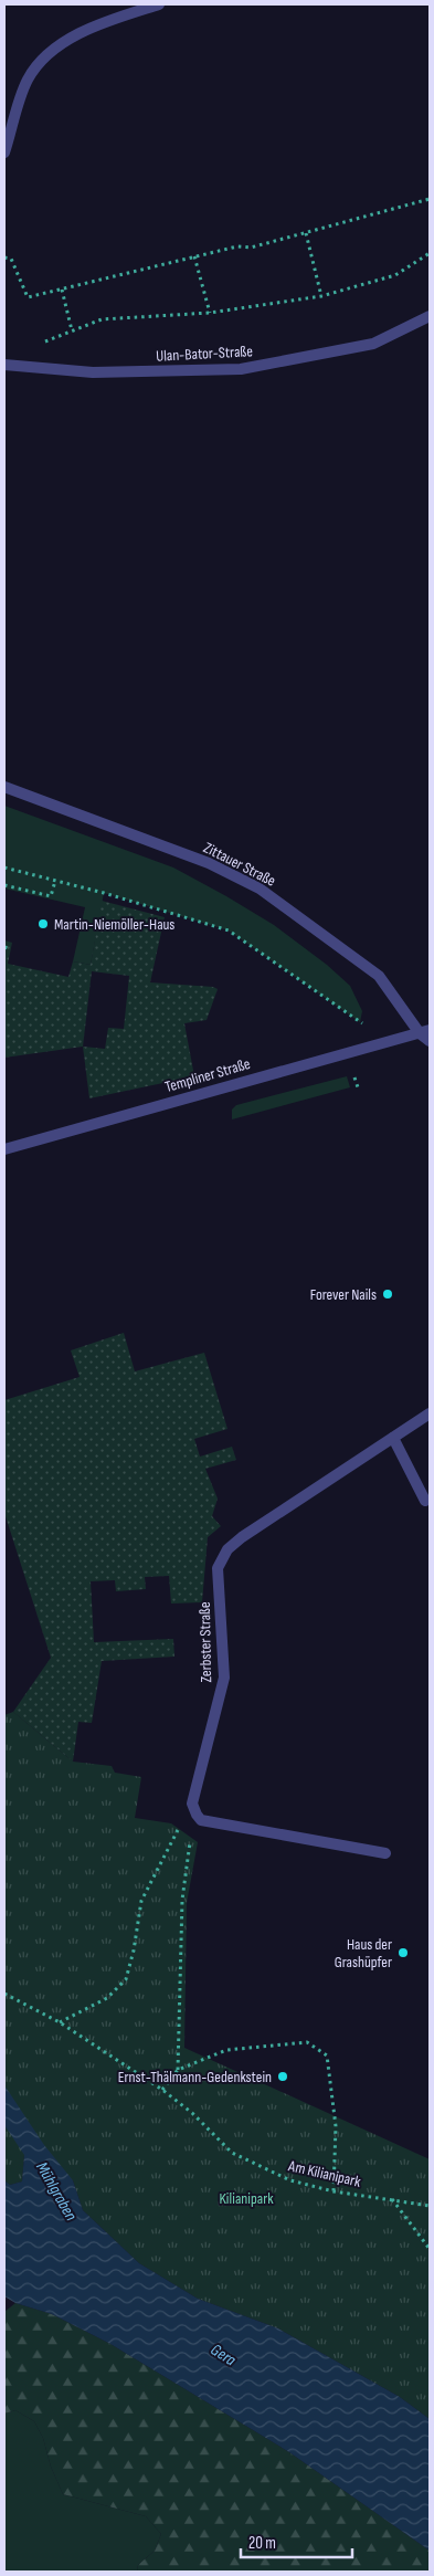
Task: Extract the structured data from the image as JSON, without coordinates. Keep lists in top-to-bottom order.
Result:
{
  "streets": {
    "street": [
      "Ulan-Bator-Straße",
      "Zittauer Straße",
      "Templiner Straße",
      "Zerbster Straße"
    ],
    "path": ["Am Kilianipark"]
  },
  "crossings": [
    ["Zittauer Straße", "Templiner Straße"]
  ],
  "water": ["Mühlgraben", "Gera"],
  "parks": ["Kilianipark"],
  "places": [
    "Martin-Niemöller-Haus",
    "Forever Nails",
    "Haus der Grashüpfer",
    "Ernst-Thälmann-Gedenkstein"
  ],
  "scale_bar": "20 m"
}
